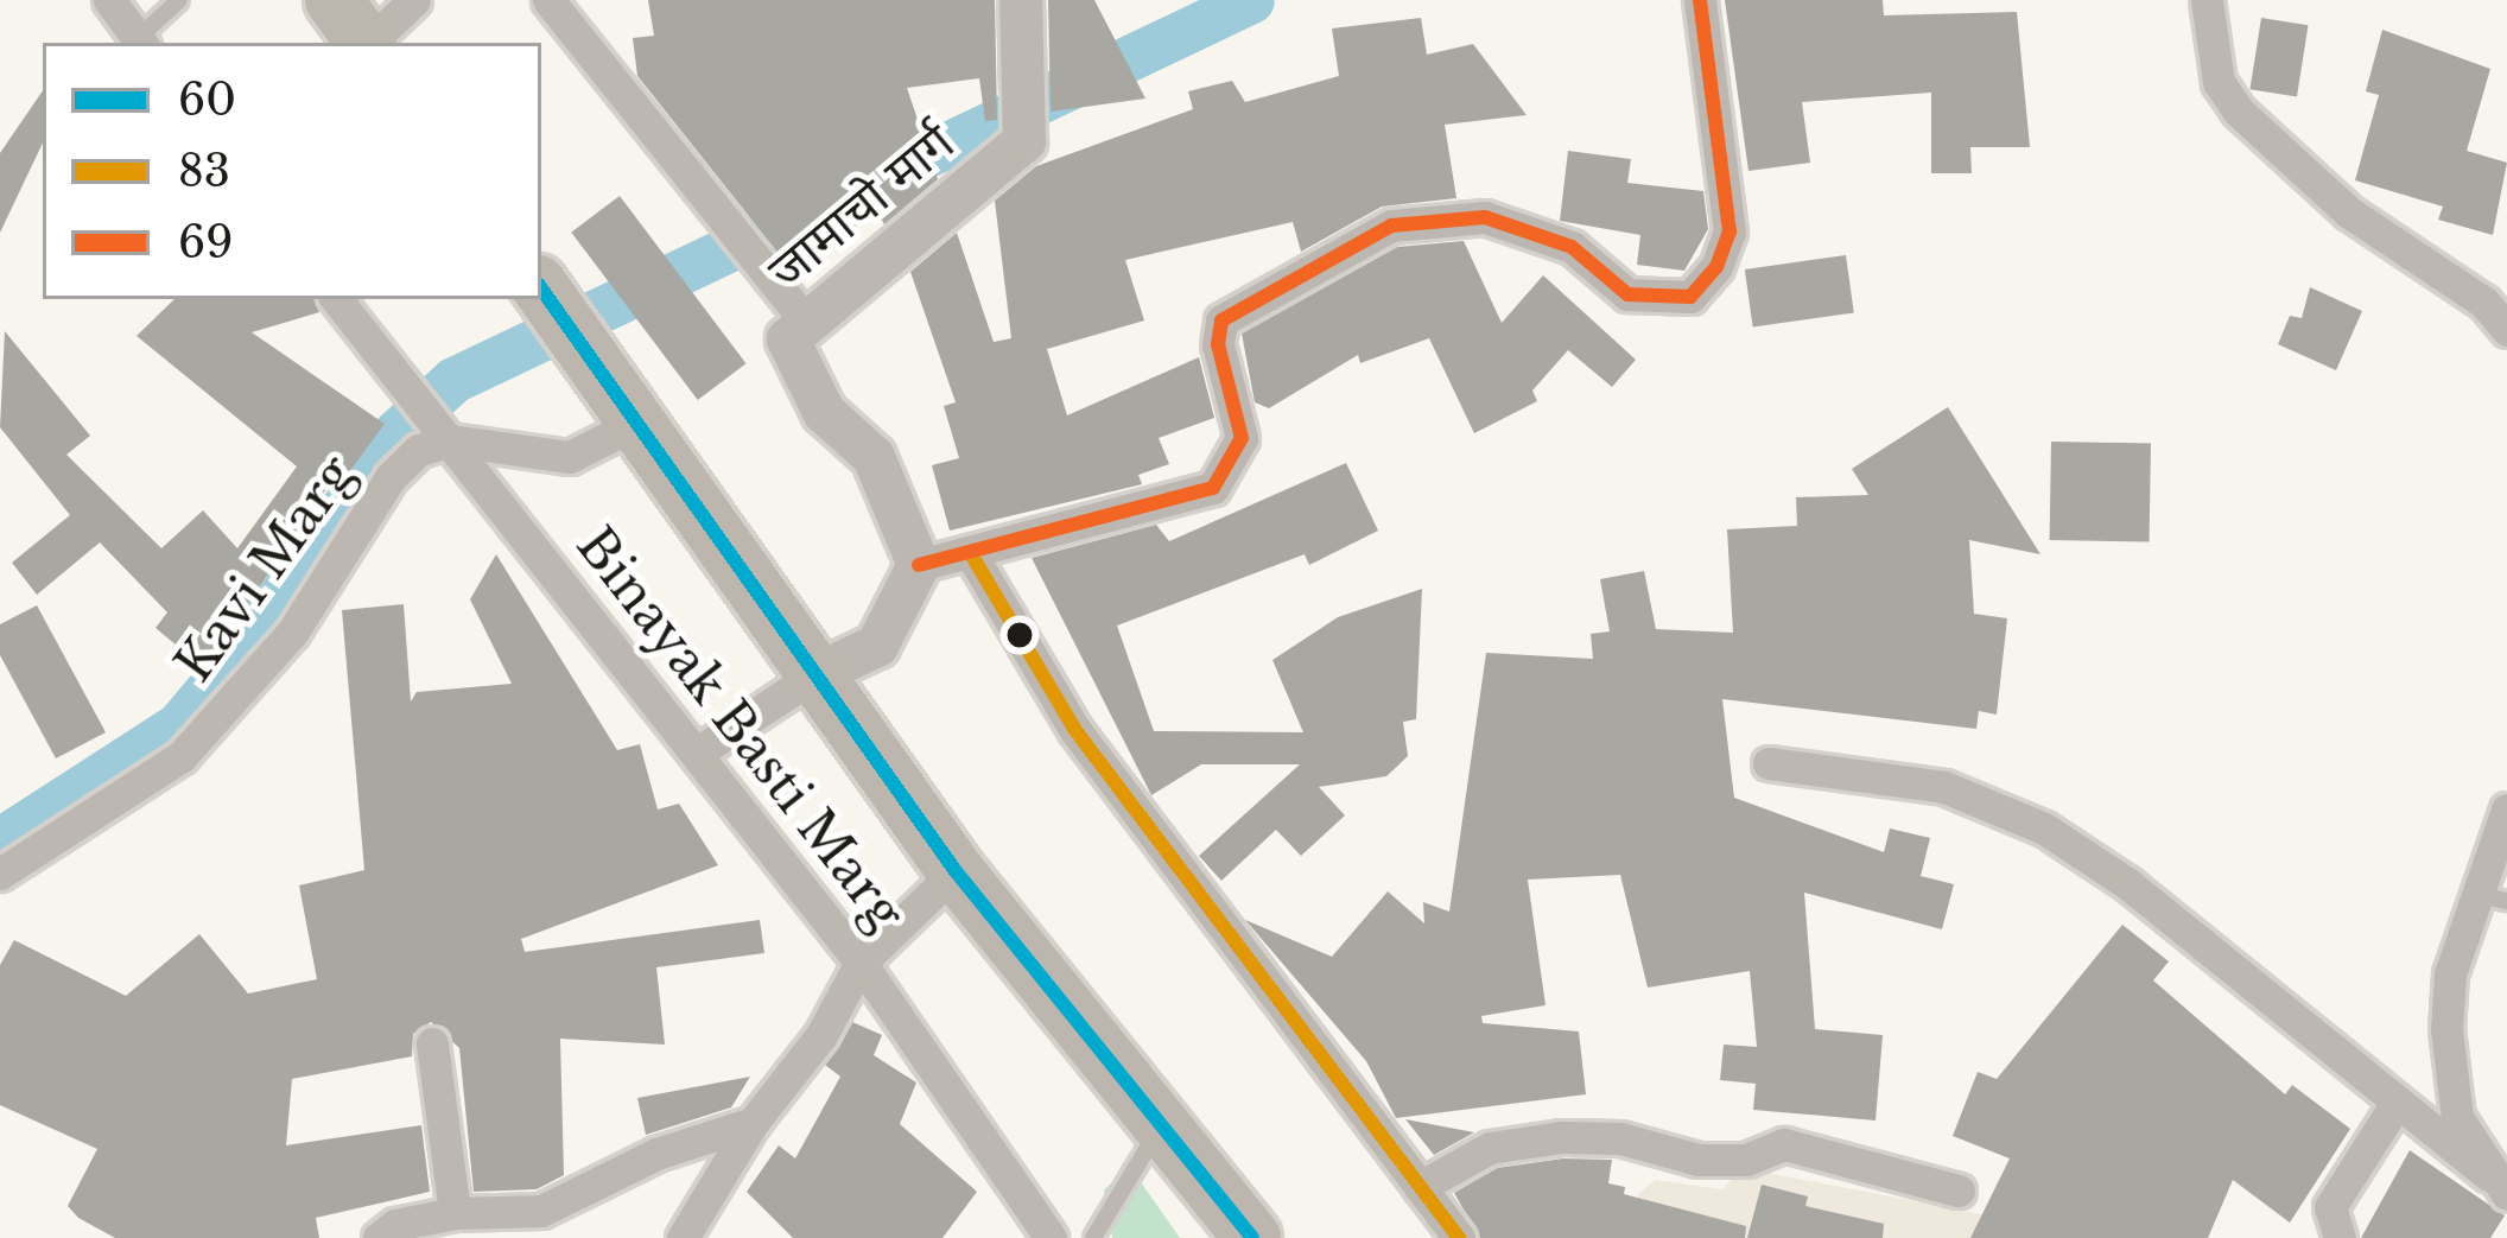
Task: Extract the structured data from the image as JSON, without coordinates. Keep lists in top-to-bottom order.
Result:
{
  "streets": {
    "street": ["जामाचो मार्ग", "Kavi Marg", "Binayak Basti Marg"]
  },
  "crossings": [
    ["Kavi Marg", "Binayak Basti Marg"]
  ],
  "lines": ["transit line 69", "transit line 60", "transit line 83"],
  "legend": ["60", "83", "69"]
}
